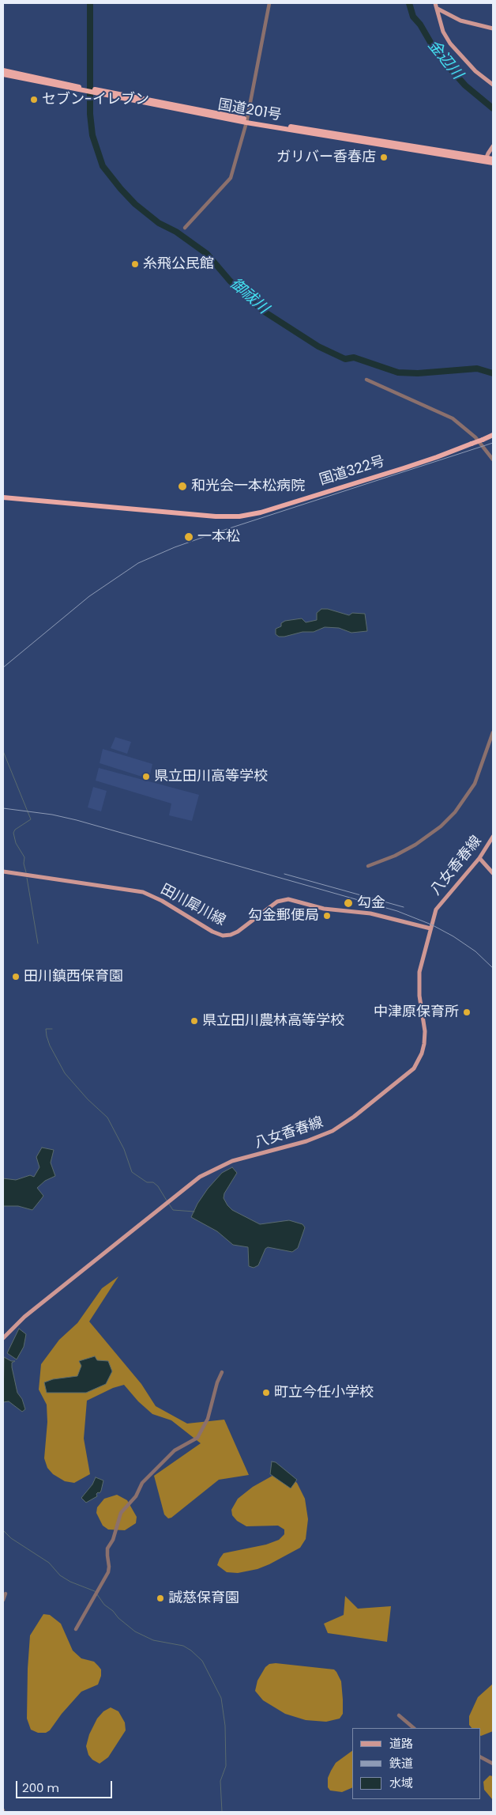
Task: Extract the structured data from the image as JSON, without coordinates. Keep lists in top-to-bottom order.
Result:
{
  "streets": {
    "highway": ["国道201号", "国道322号"],
    "main road": ["八女香春線", "田川犀川線"]
  },
  "crossings": [
    ["八女香春線", "田川犀川線"]
  ],
  "water": ["金辺川", "御祓川"],
  "places": [
    "セブン-イレブン",
    "ガリバー香春店",
    "糸飛公民館",
    "和光会一本松病院",
    "一本松",
    "県立田川高等学校",
    "勾金",
    "勾金郵便局",
    "田川鎮西保育園",
    "中津原保育所",
    "県立田川農林高等学校",
    "町立今任小学校",
    "誠慈保育園"
  ],
  "legend": ["道路", "鉄道", "水域"],
  "scale_bar": "200 m"
}
